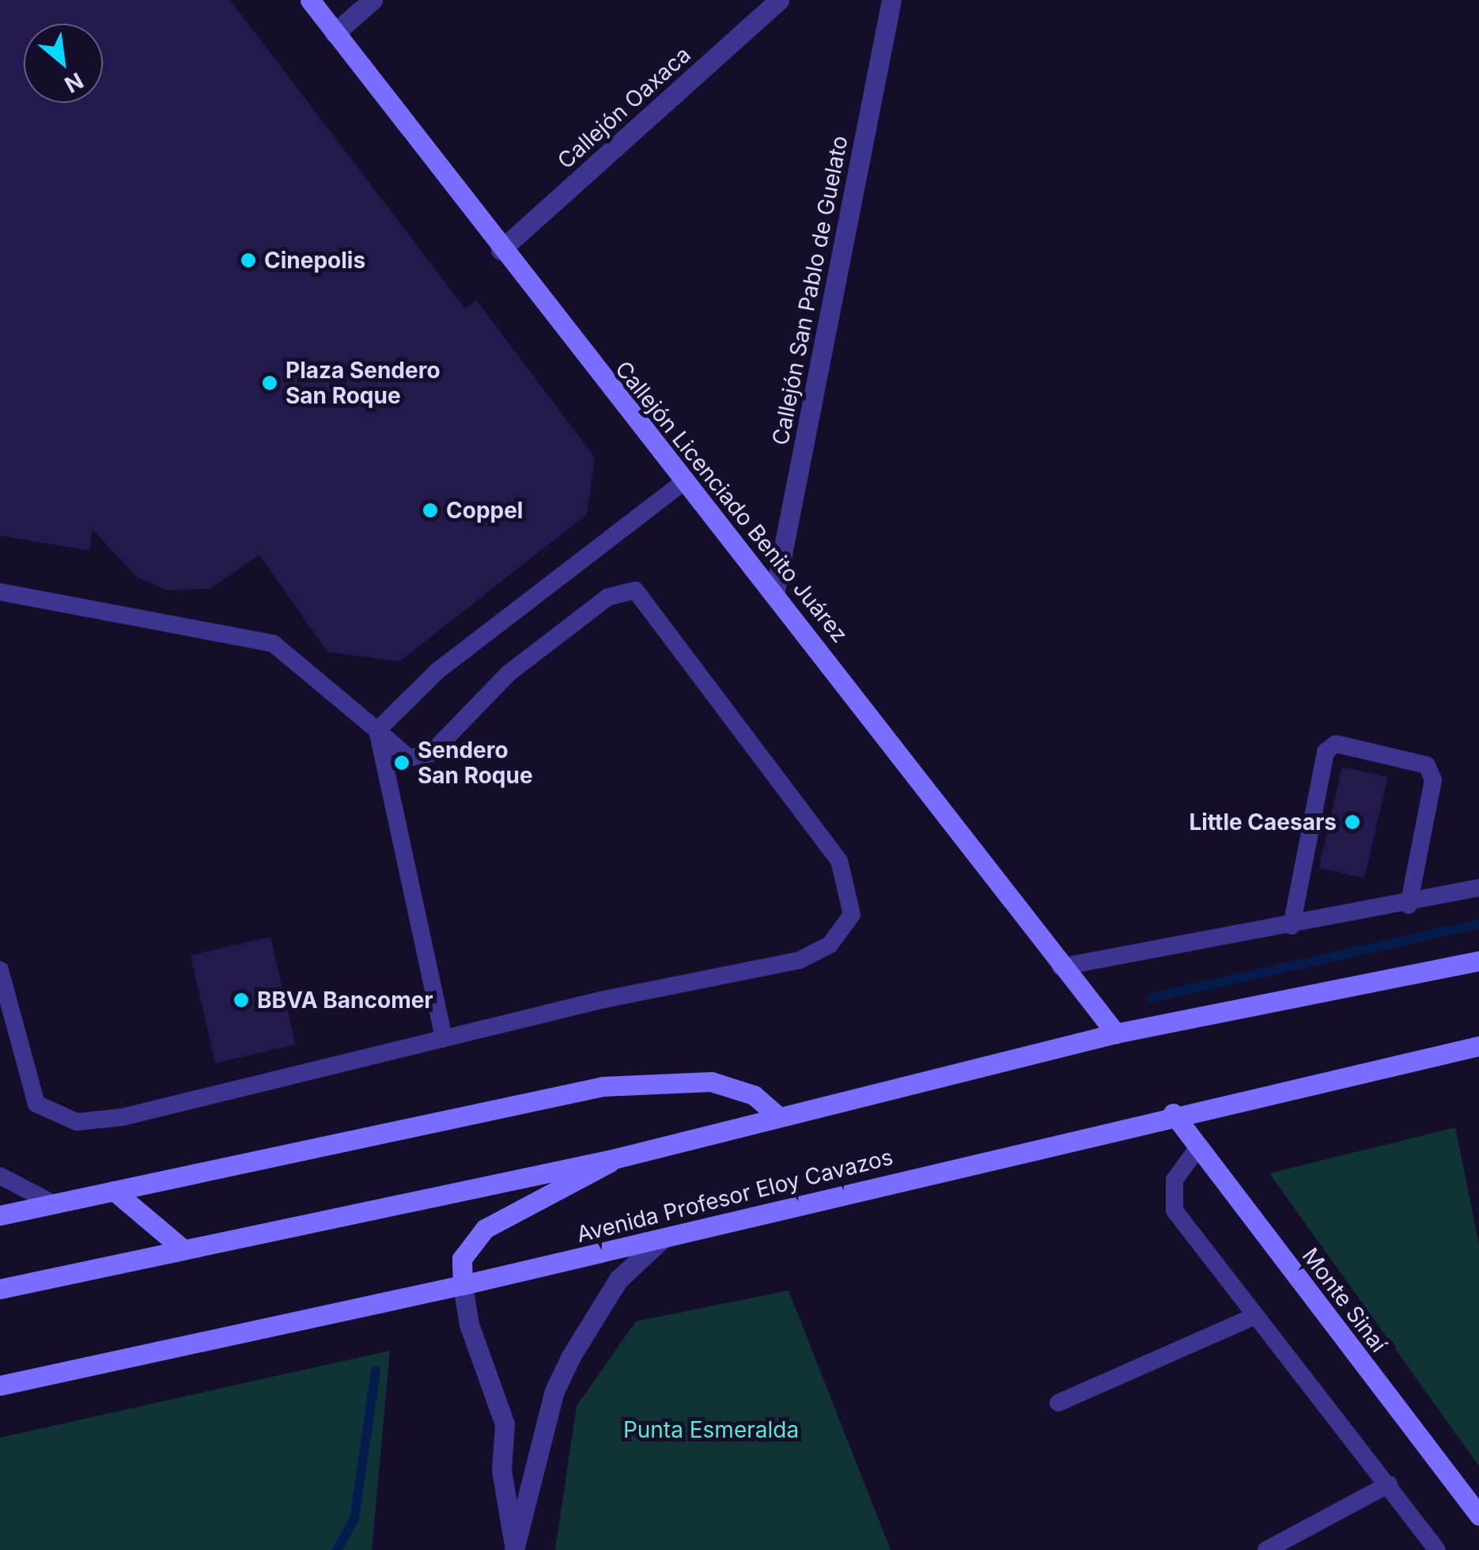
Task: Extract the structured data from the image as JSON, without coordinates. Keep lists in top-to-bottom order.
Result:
{
  "streets": {
    "main road": ["Callejón Licenciado Benito Juárez", "Avenida Profesor Eloy Cavazos", "Monte Sinaí"],
    "street": ["Callejón Oaxaca", "Callejón San Pablo de Guelato"]
  },
  "crossings": [
    ["Callejón Oaxaca", "Callejón Licenciado Benito Juárez"],
    ["Callejón San Pablo de Guelato", "Callejón Licenciado Benito Juárez"],
    ["Avenida Profesor Eloy Cavazos", "Monte Sinaí"]
  ],
  "parks": ["Punta Esmeralda"],
  "places": [
    "Cinepolis",
    "Plaza Sendero San Roque",
    "Coppel",
    "Sendero San Roque",
    "Little Caesars",
    "BBVA Bancomer"
  ],
  "north": "bottom right"
}
